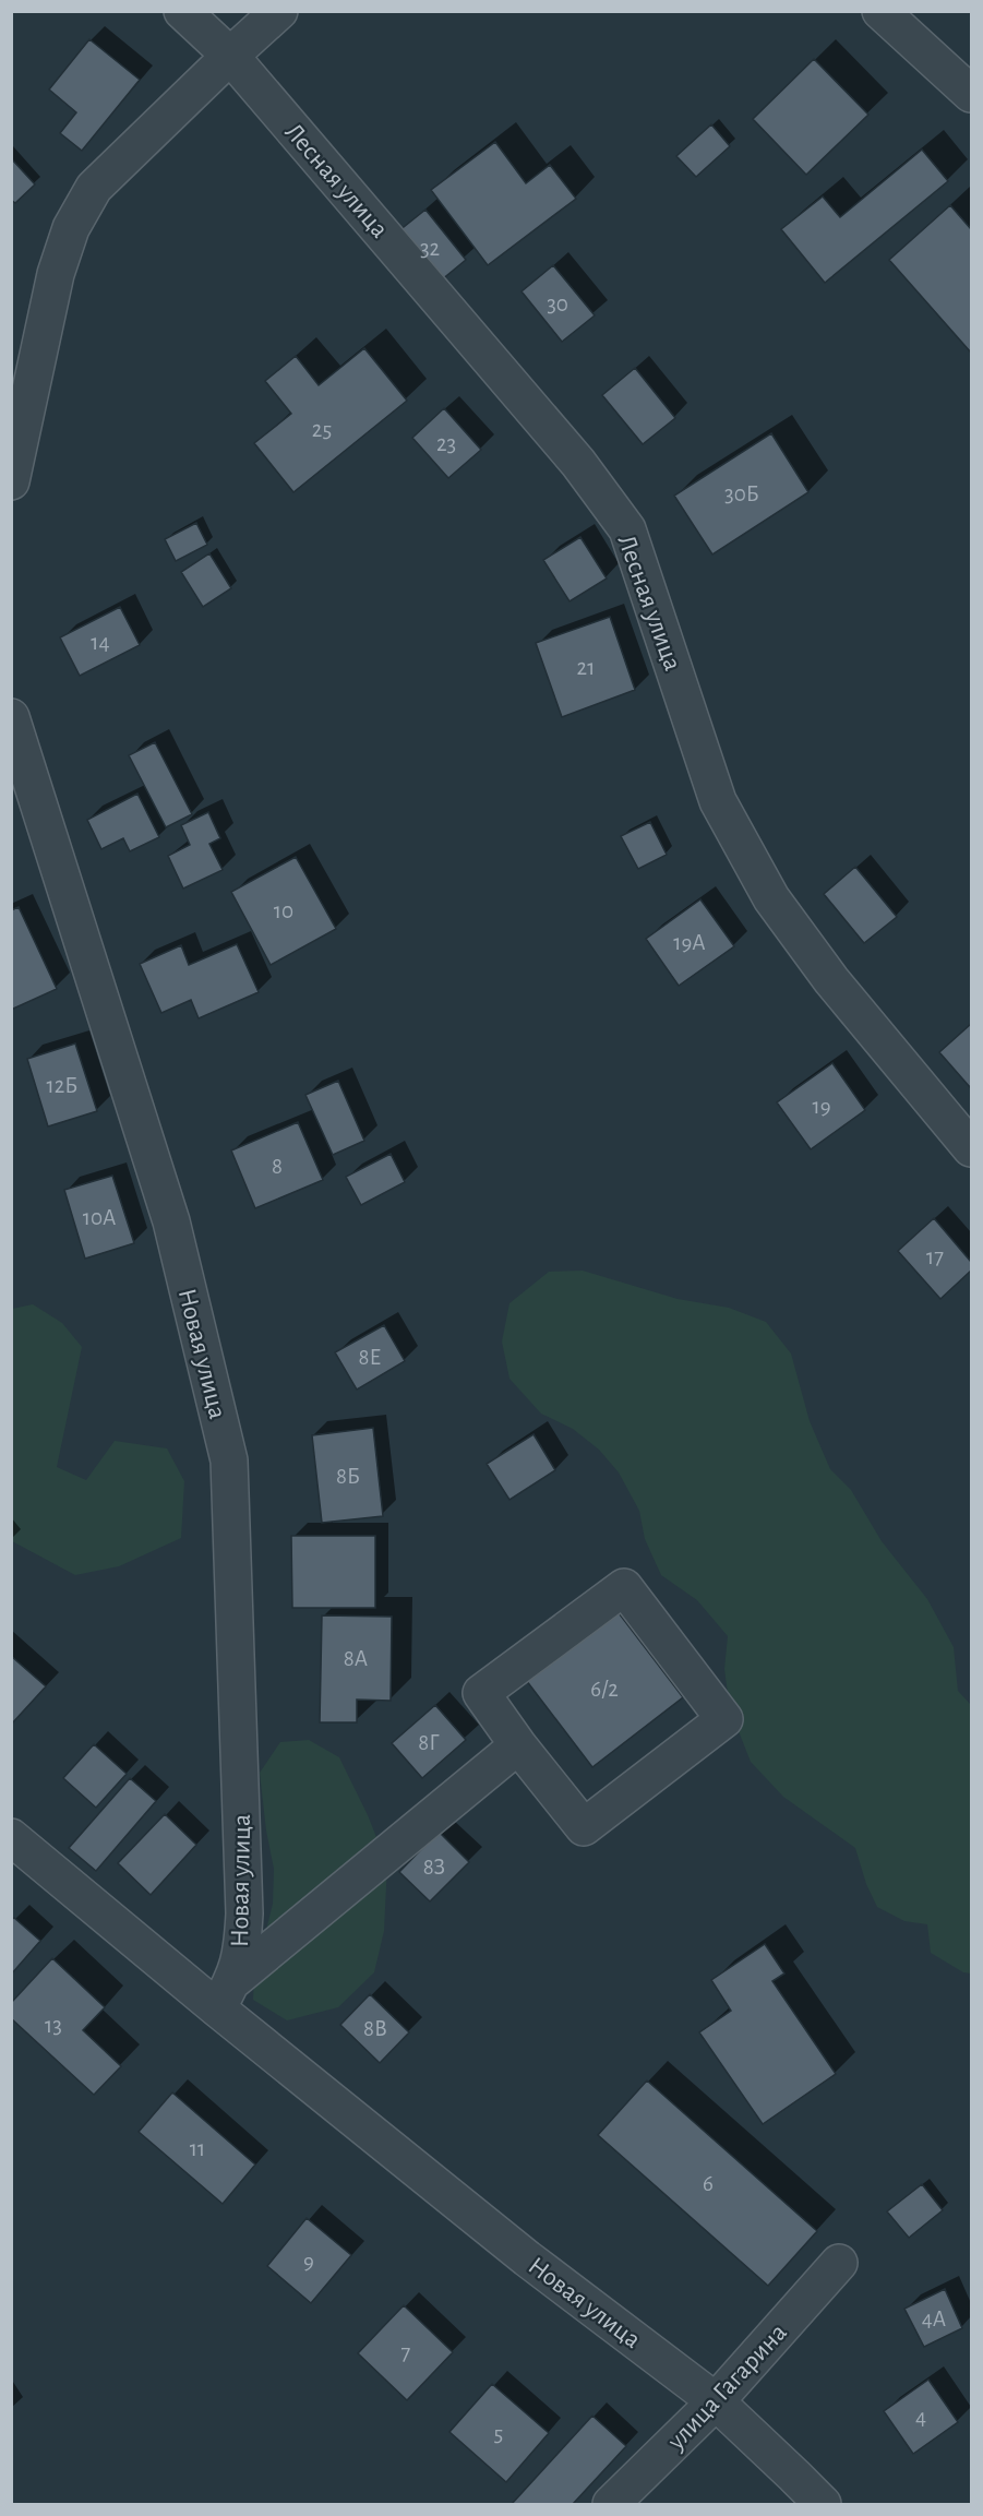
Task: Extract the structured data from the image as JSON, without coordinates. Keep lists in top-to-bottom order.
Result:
{
  "streets": {
    "street": ["Лесная улица", "Новая улица", "улица Гагарина"]
  },
  "crossings": [
    ["Новая улица", "улица Гагарина"]
  ],
  "house_numbers": [
    "32",
    "30",
    "25",
    "23",
    "30Б",
    "14",
    "21",
    "10",
    "19А",
    "12Б",
    "19",
    "8",
    "10А",
    "17",
    "8Е",
    "8Б",
    "8А",
    "6/2",
    "8Г",
    "8З",
    "13",
    "8В",
    "11",
    "6",
    "9",
    "4А",
    "7",
    "4",
    "5"
  ]
}
